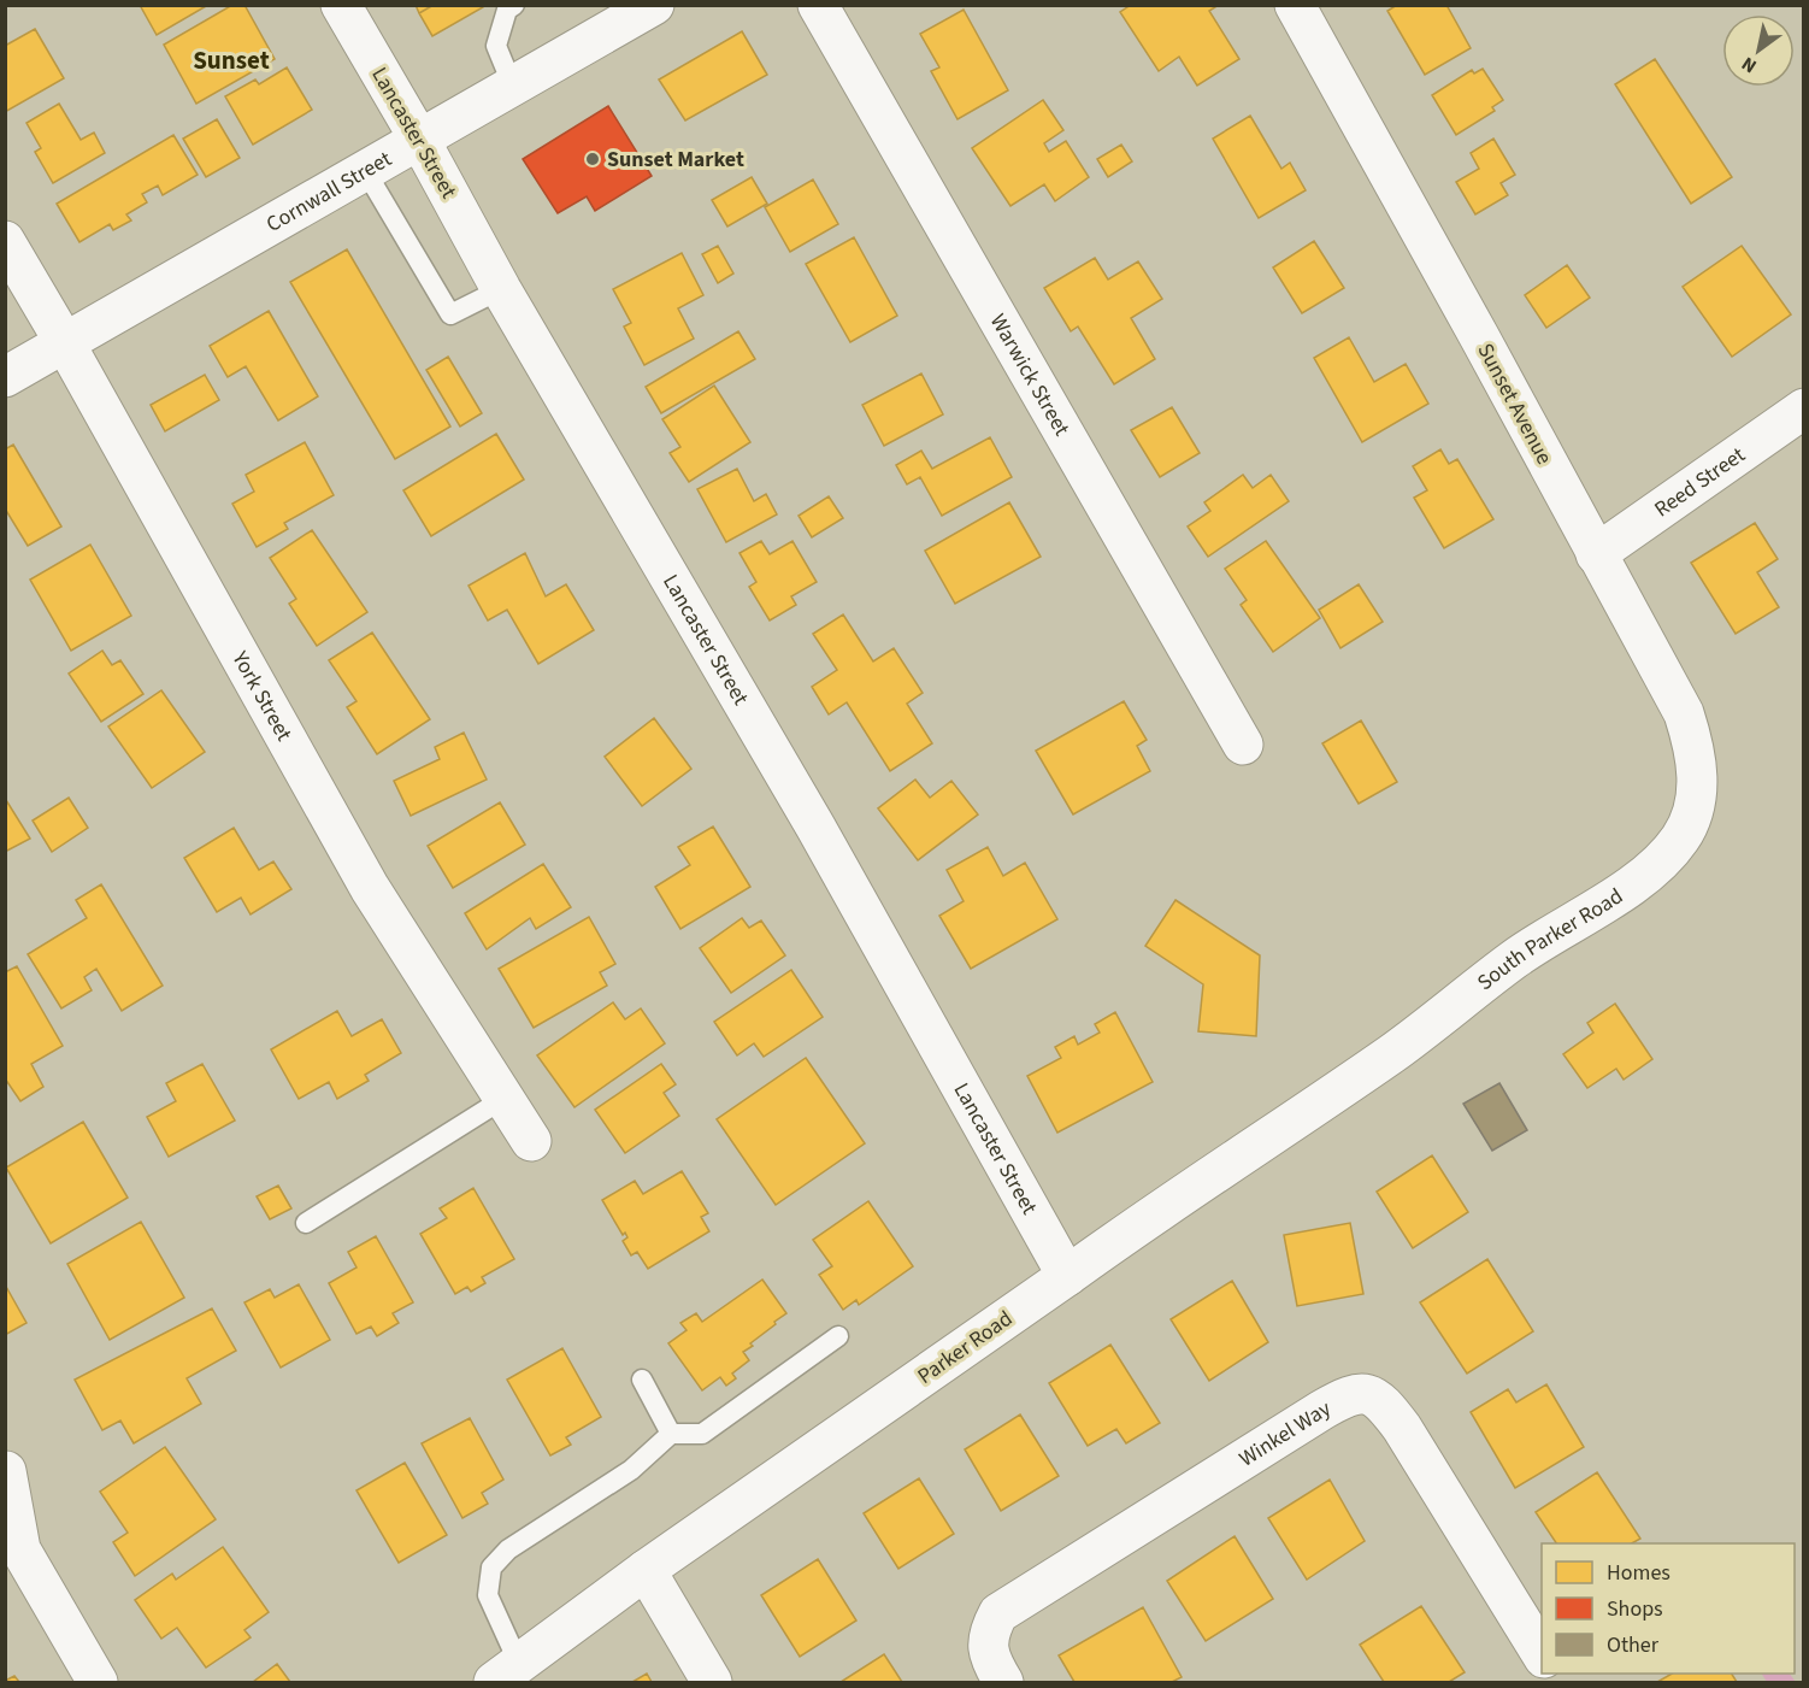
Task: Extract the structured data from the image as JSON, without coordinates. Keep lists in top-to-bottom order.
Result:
{
  "streets": {
    "street": [
      "Lancaster Street",
      "Cornwall Street",
      "Warwick Street",
      "Sunset Avenue",
      "Reed Street",
      "York Street",
      "South Parker Road",
      "Parker Road",
      "Winkel Way"
    ]
  },
  "crossings": [
    ["Lancaster Street", "Cornwall Street"],
    ["Lancaster Street", "Parker Road"],
    ["Cornwall Street", "York Street"],
    ["Sunset Avenue", "Reed Street"],
    ["Sunset Avenue", "South Parker Road"],
    ["South Parker Road", "Parker Road"]
  ],
  "districts": ["Sunset"],
  "places": ["Sunset Market"],
  "legend": ["Homes", "Shops", "Other"],
  "north": "bottom left"
}
